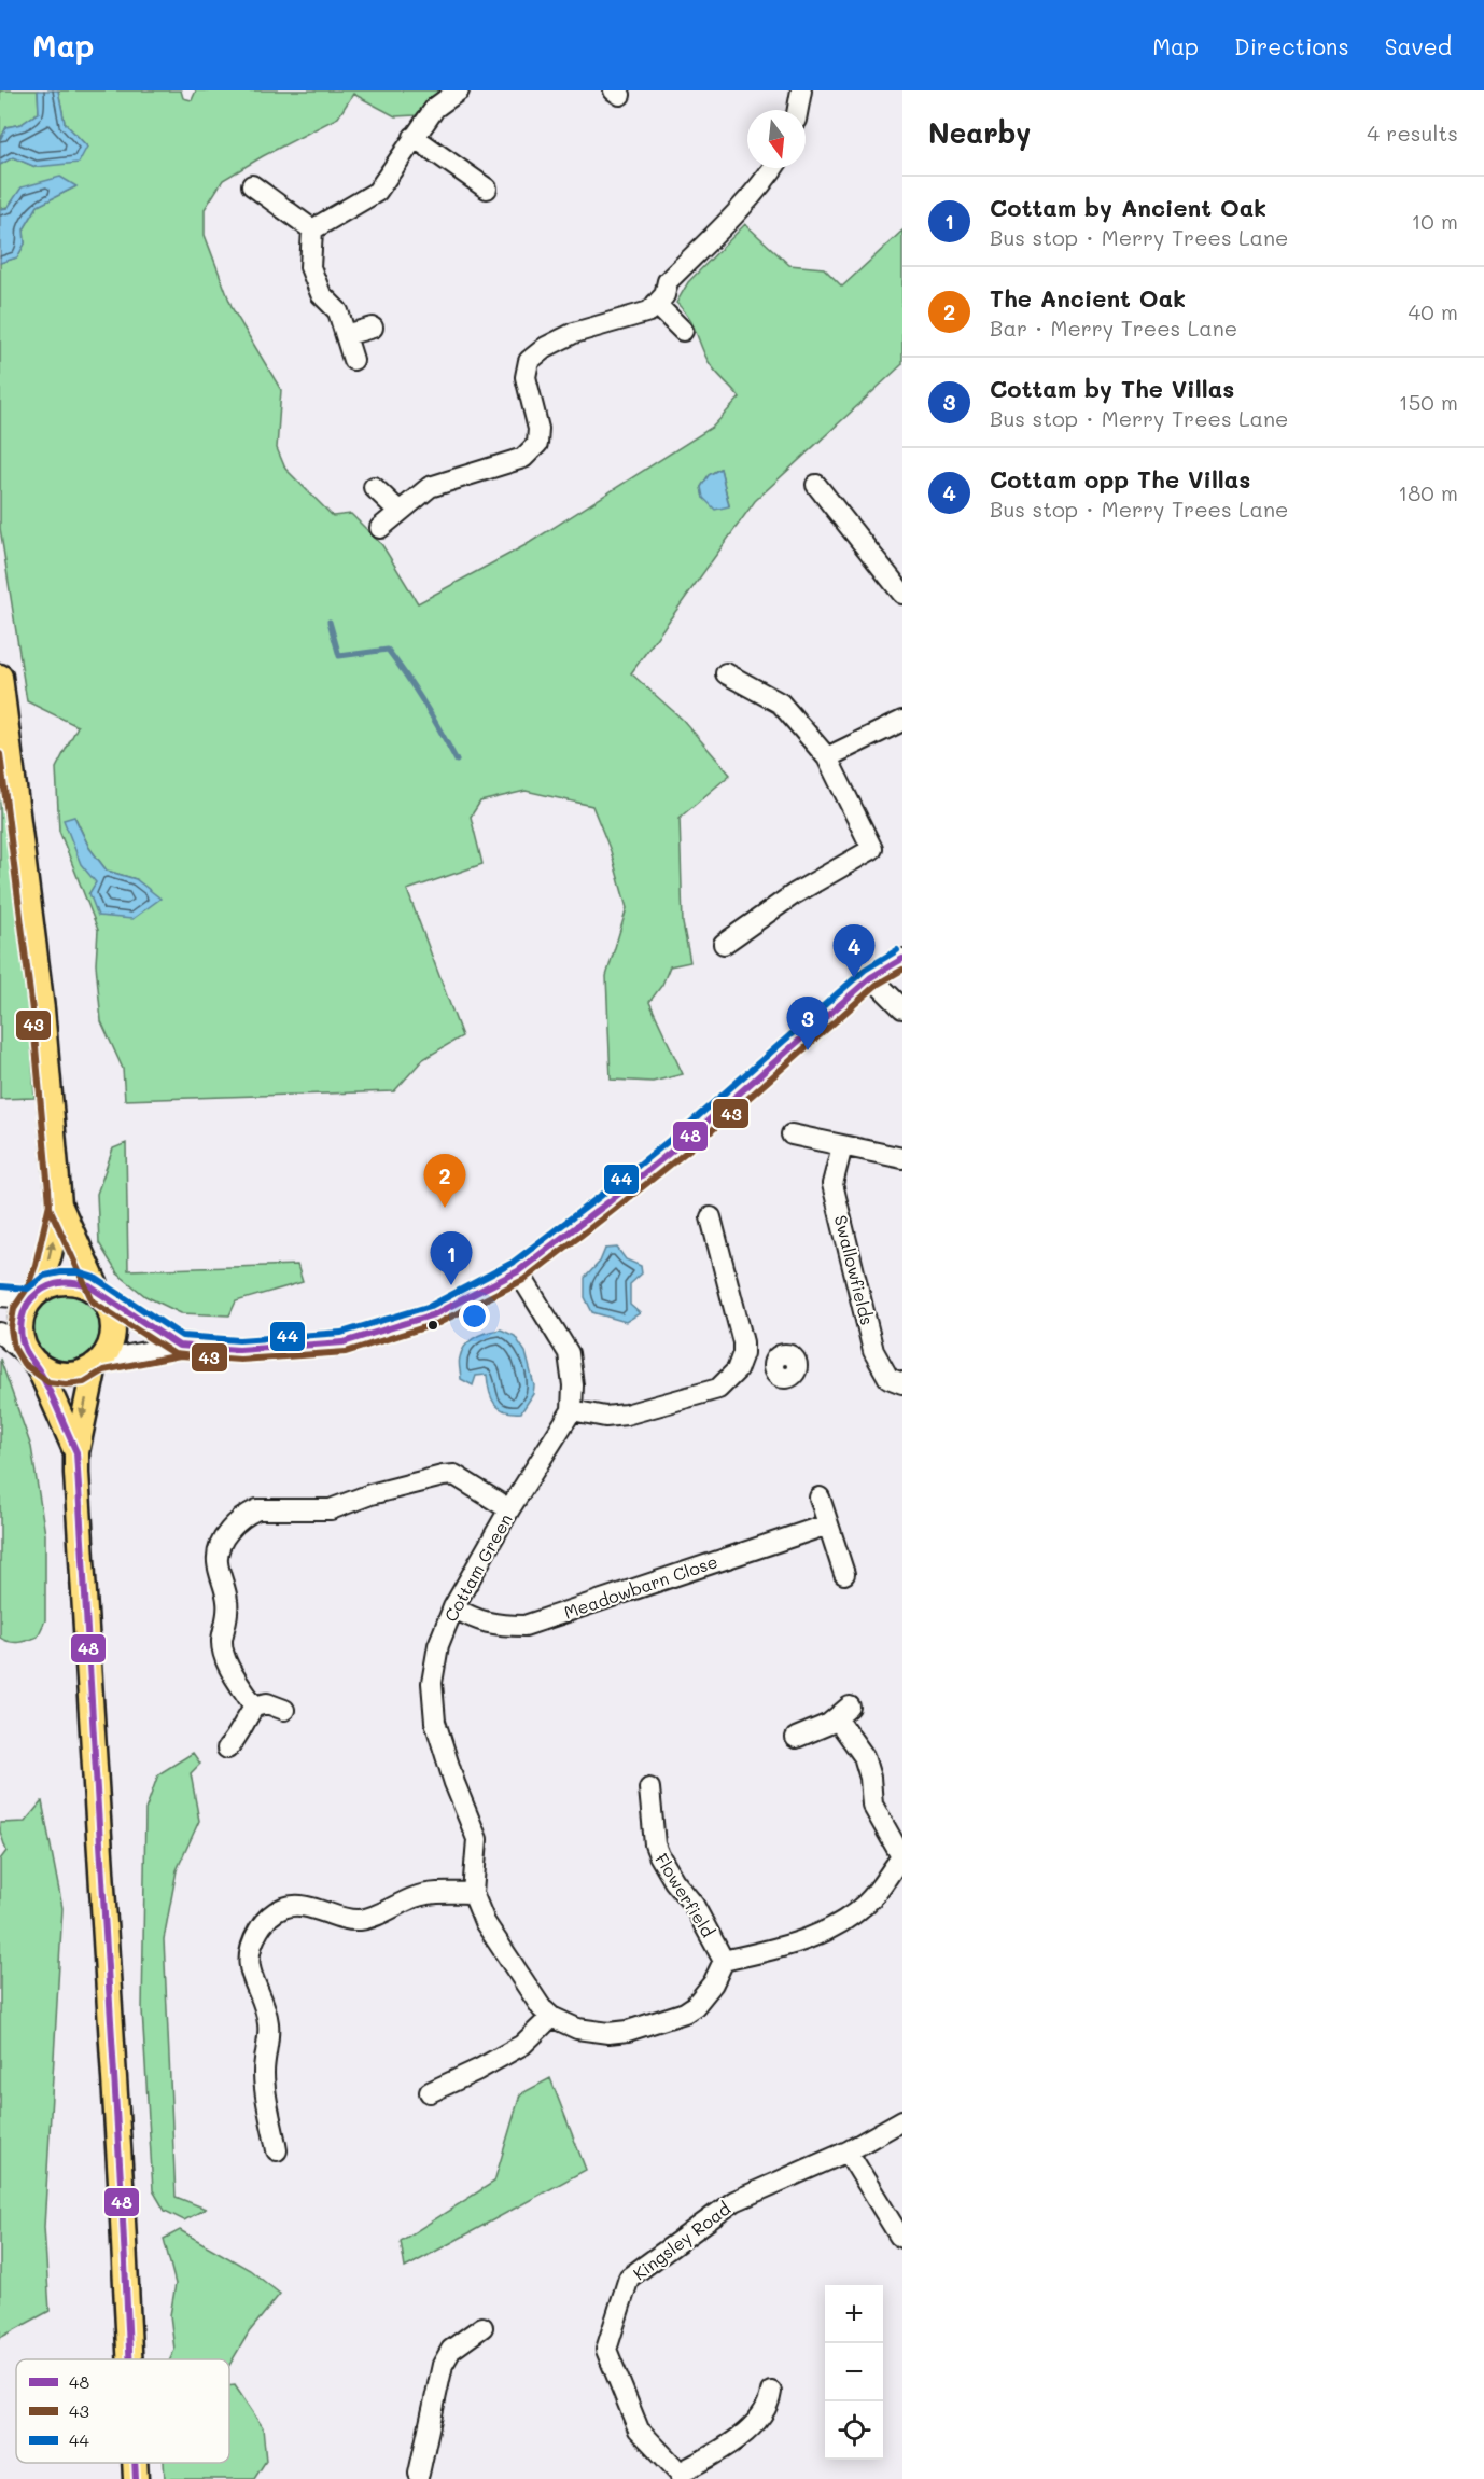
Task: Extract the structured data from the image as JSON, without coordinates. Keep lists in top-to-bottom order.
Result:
{
  "streets": {
    "street": [
      "Swallowfields",
      "Cottam Green",
      "Meadowbarn Close",
      "Flowerfield",
      "Kingsley Road"
    ]
  },
  "crossings": [
    ["Cottam Green", "Meadowbarn Close"],
    ["Cottam Green", "Flowerfield"]
  ],
  "lines": ["transit line 43", "transit line 44", "transit line 48"],
  "legend": ["48", "43", "44"],
  "north": "bottom",
  "page": {
    "header": "Map",
    "nav": ["Map", "Directions", "Saved"],
    "heading": ["Nearby", "4 results"],
    "list": [
      {
        "mark": "1",
        "name": "Cottam by Ancient Oak",
        "note": "Bus stop · Merry Trees Lane",
        "value": "10 m"
      },
      {
        "mark": "2",
        "name": "The Ancient Oak",
        "note": "Bar · Merry Trees Lane",
        "value": "40 m"
      },
      {
        "mark": "3",
        "name": "Cottam by The Villas",
        "note": "Bus stop · Merry Trees Lane",
        "value": "150 m"
      },
      {
        "mark": "4",
        "name": "Cottam opp The Villas",
        "note": "Bus stop · Merry Trees Lane",
        "value": "180 m"
      }
    ],
    "pins": [
      "4",
      "3",
      "2",
      "1"
    ],
    "map_buttons": ["+", "−"]
  }
}
